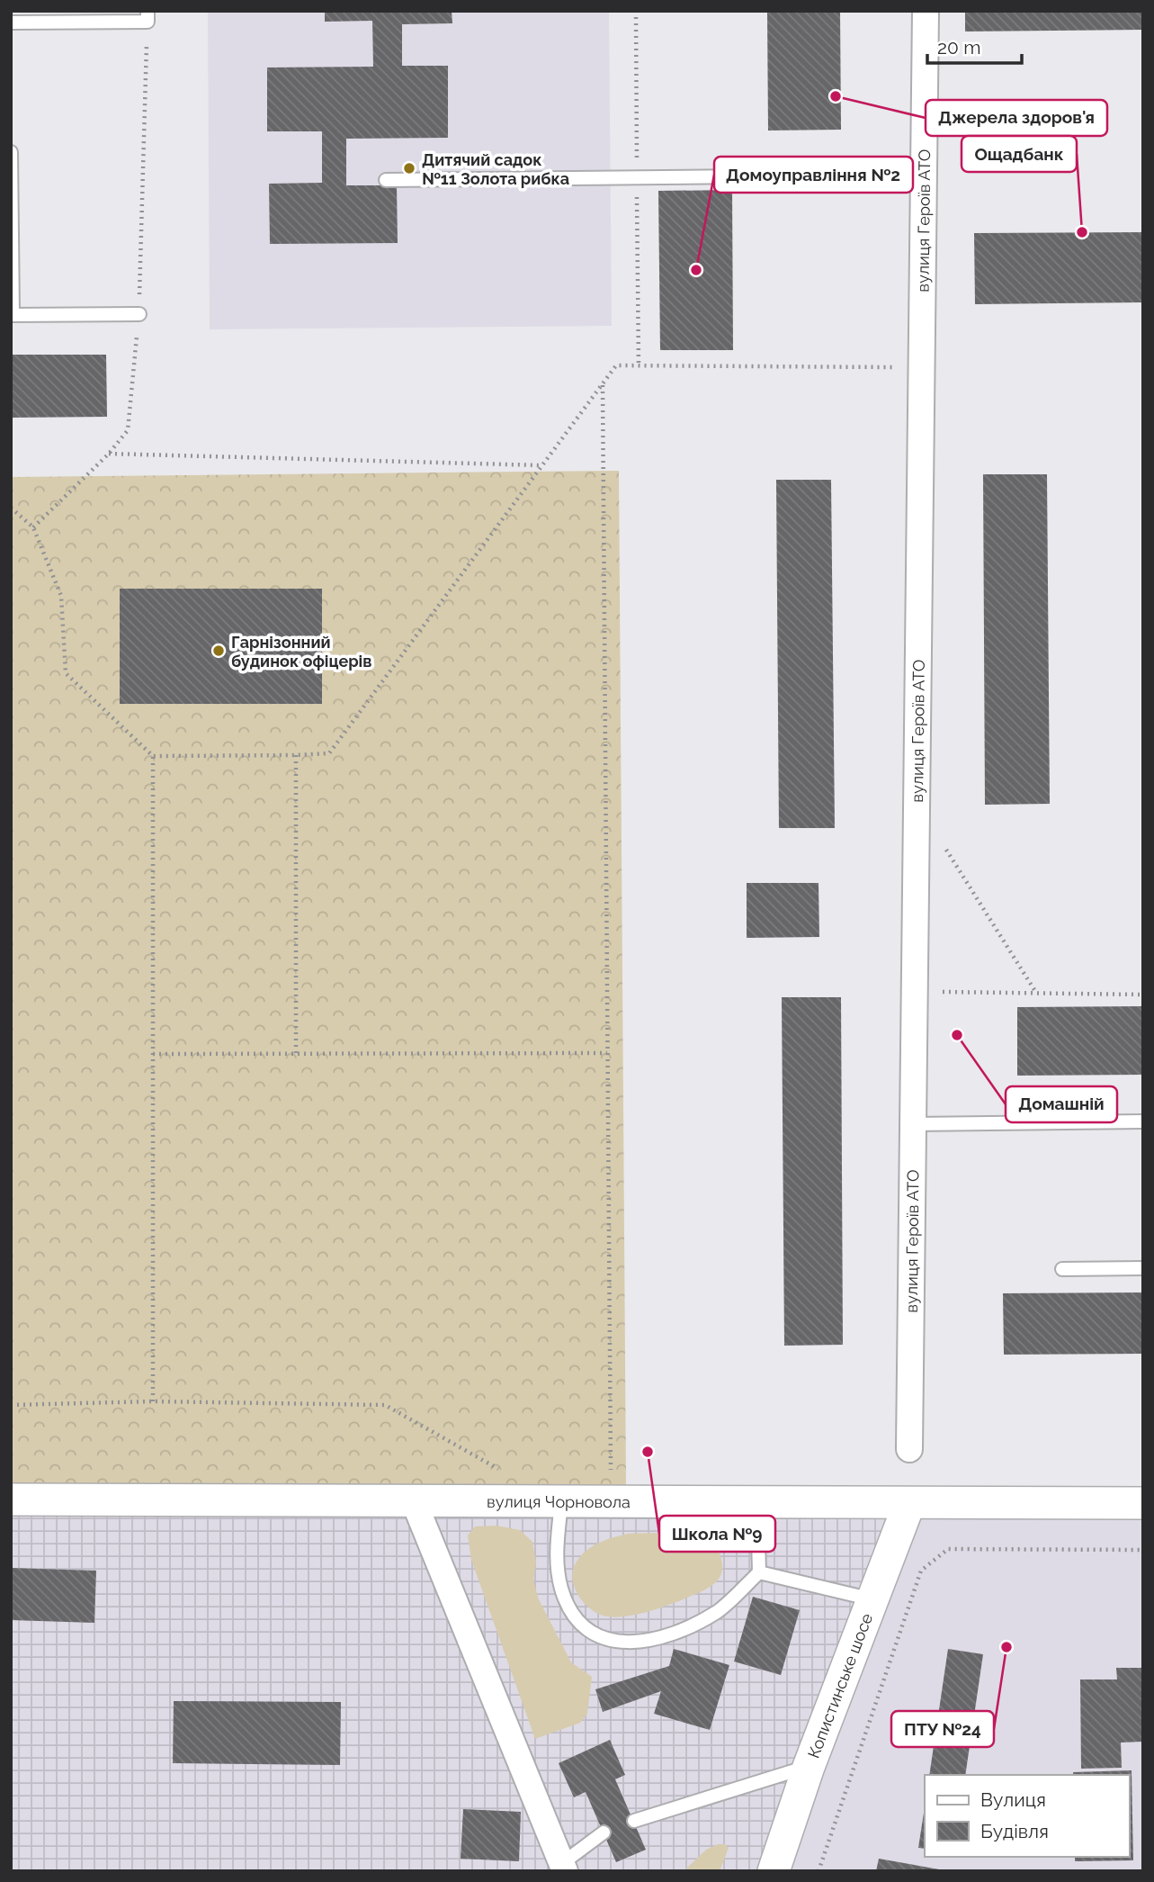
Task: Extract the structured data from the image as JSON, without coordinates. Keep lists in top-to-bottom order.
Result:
{
  "streets": {
    "street": ["вулиця Героїв АТО", "вулиця Чорновола", "Копистинське шосе"]
  },
  "crossings": [
    ["вулиця Чорновола", "Копистинське шосе"]
  ],
  "places": [
    "Джерела здоров'я",
    "Дитячий садок №11 Золота рибка",
    "Ощадбанк",
    "Домоуправління №2",
    "Гарнізонний будинок офіцерів",
    "Домашній",
    "Школа №9",
    "ПТУ №24"
  ],
  "legend": ["Вулиця", "Будівля"],
  "scale_bar": "20 m"
}
